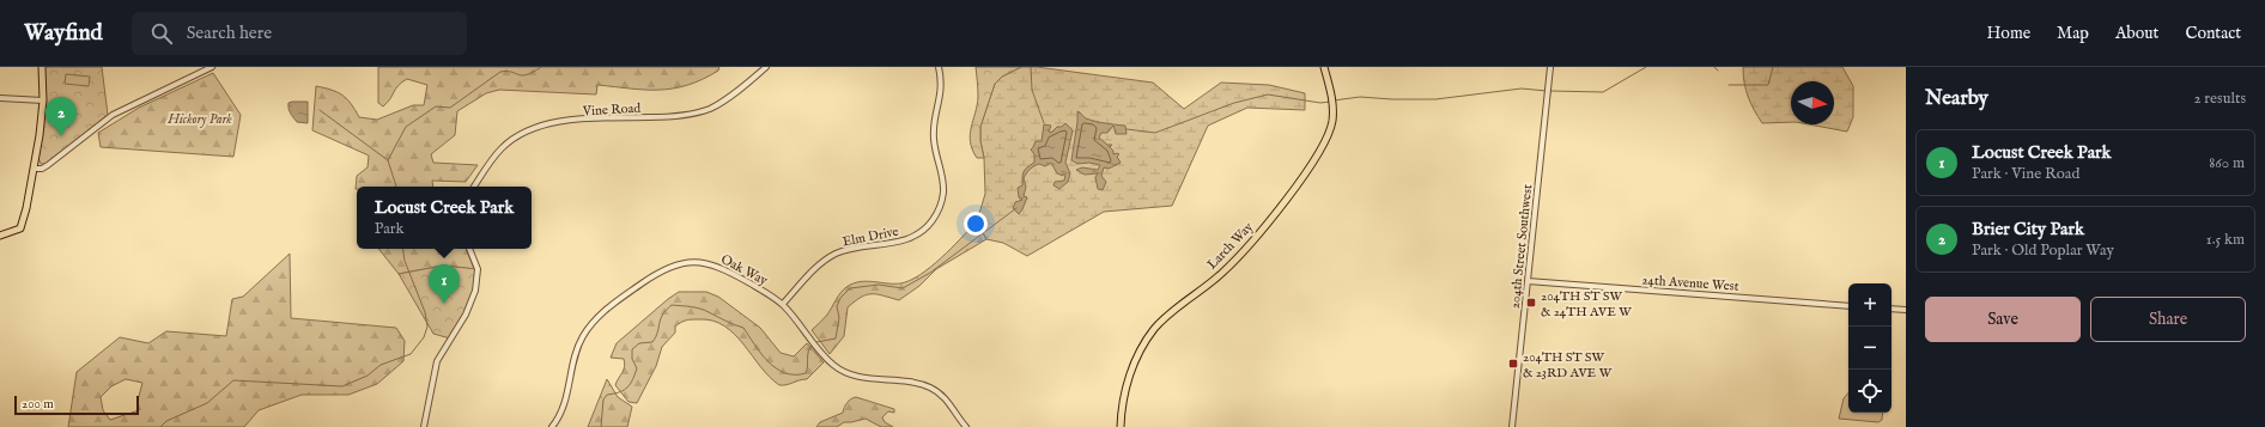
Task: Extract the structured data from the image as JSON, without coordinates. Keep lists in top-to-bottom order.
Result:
{
  "streets": {
    "main road": ["Larch Way"],
    "street": [
      "Vine Road",
      "Elm Drive",
      "204th Street Southwest",
      "Oak Way",
      "24th Avenue West"
    ]
  },
  "crossings": [
    ["Elm Drive", "Oak Way"],
    ["204th Street Southwest", "24th Avenue West"]
  ],
  "parks": ["Hickory Park"],
  "places": {
    "transit": ["204TH ST SW & 24TH AVE W", "204TH ST SW & 23RD AVE W"]
  },
  "scale_bar": "200 m",
  "north": "right",
  "page": {
    "header": "Wayfind",
    "search": "Search here",
    "nav": [
      "Home",
      "Map",
      "About",
      "Contact"
    ],
    "heading": ["Nearby", "2 results"],
    "pins": ["2", "1"],
    "list": [
      {
        "mark": "1",
        "name": "Locust Creek Park",
        "note": "Park · Vine Road",
        "value": "860 m"
      },
      {
        "mark": "2",
        "name": "Brier City Park",
        "note": "Park · Old Poplar Way",
        "value": "1.5 km"
      }
    ],
    "popup": ["Locust Creek Park", "Park"],
    "buttons": ["Save", "Share"],
    "map_buttons": ["+", "−"],
    "scale": "200 m"
  }
}
